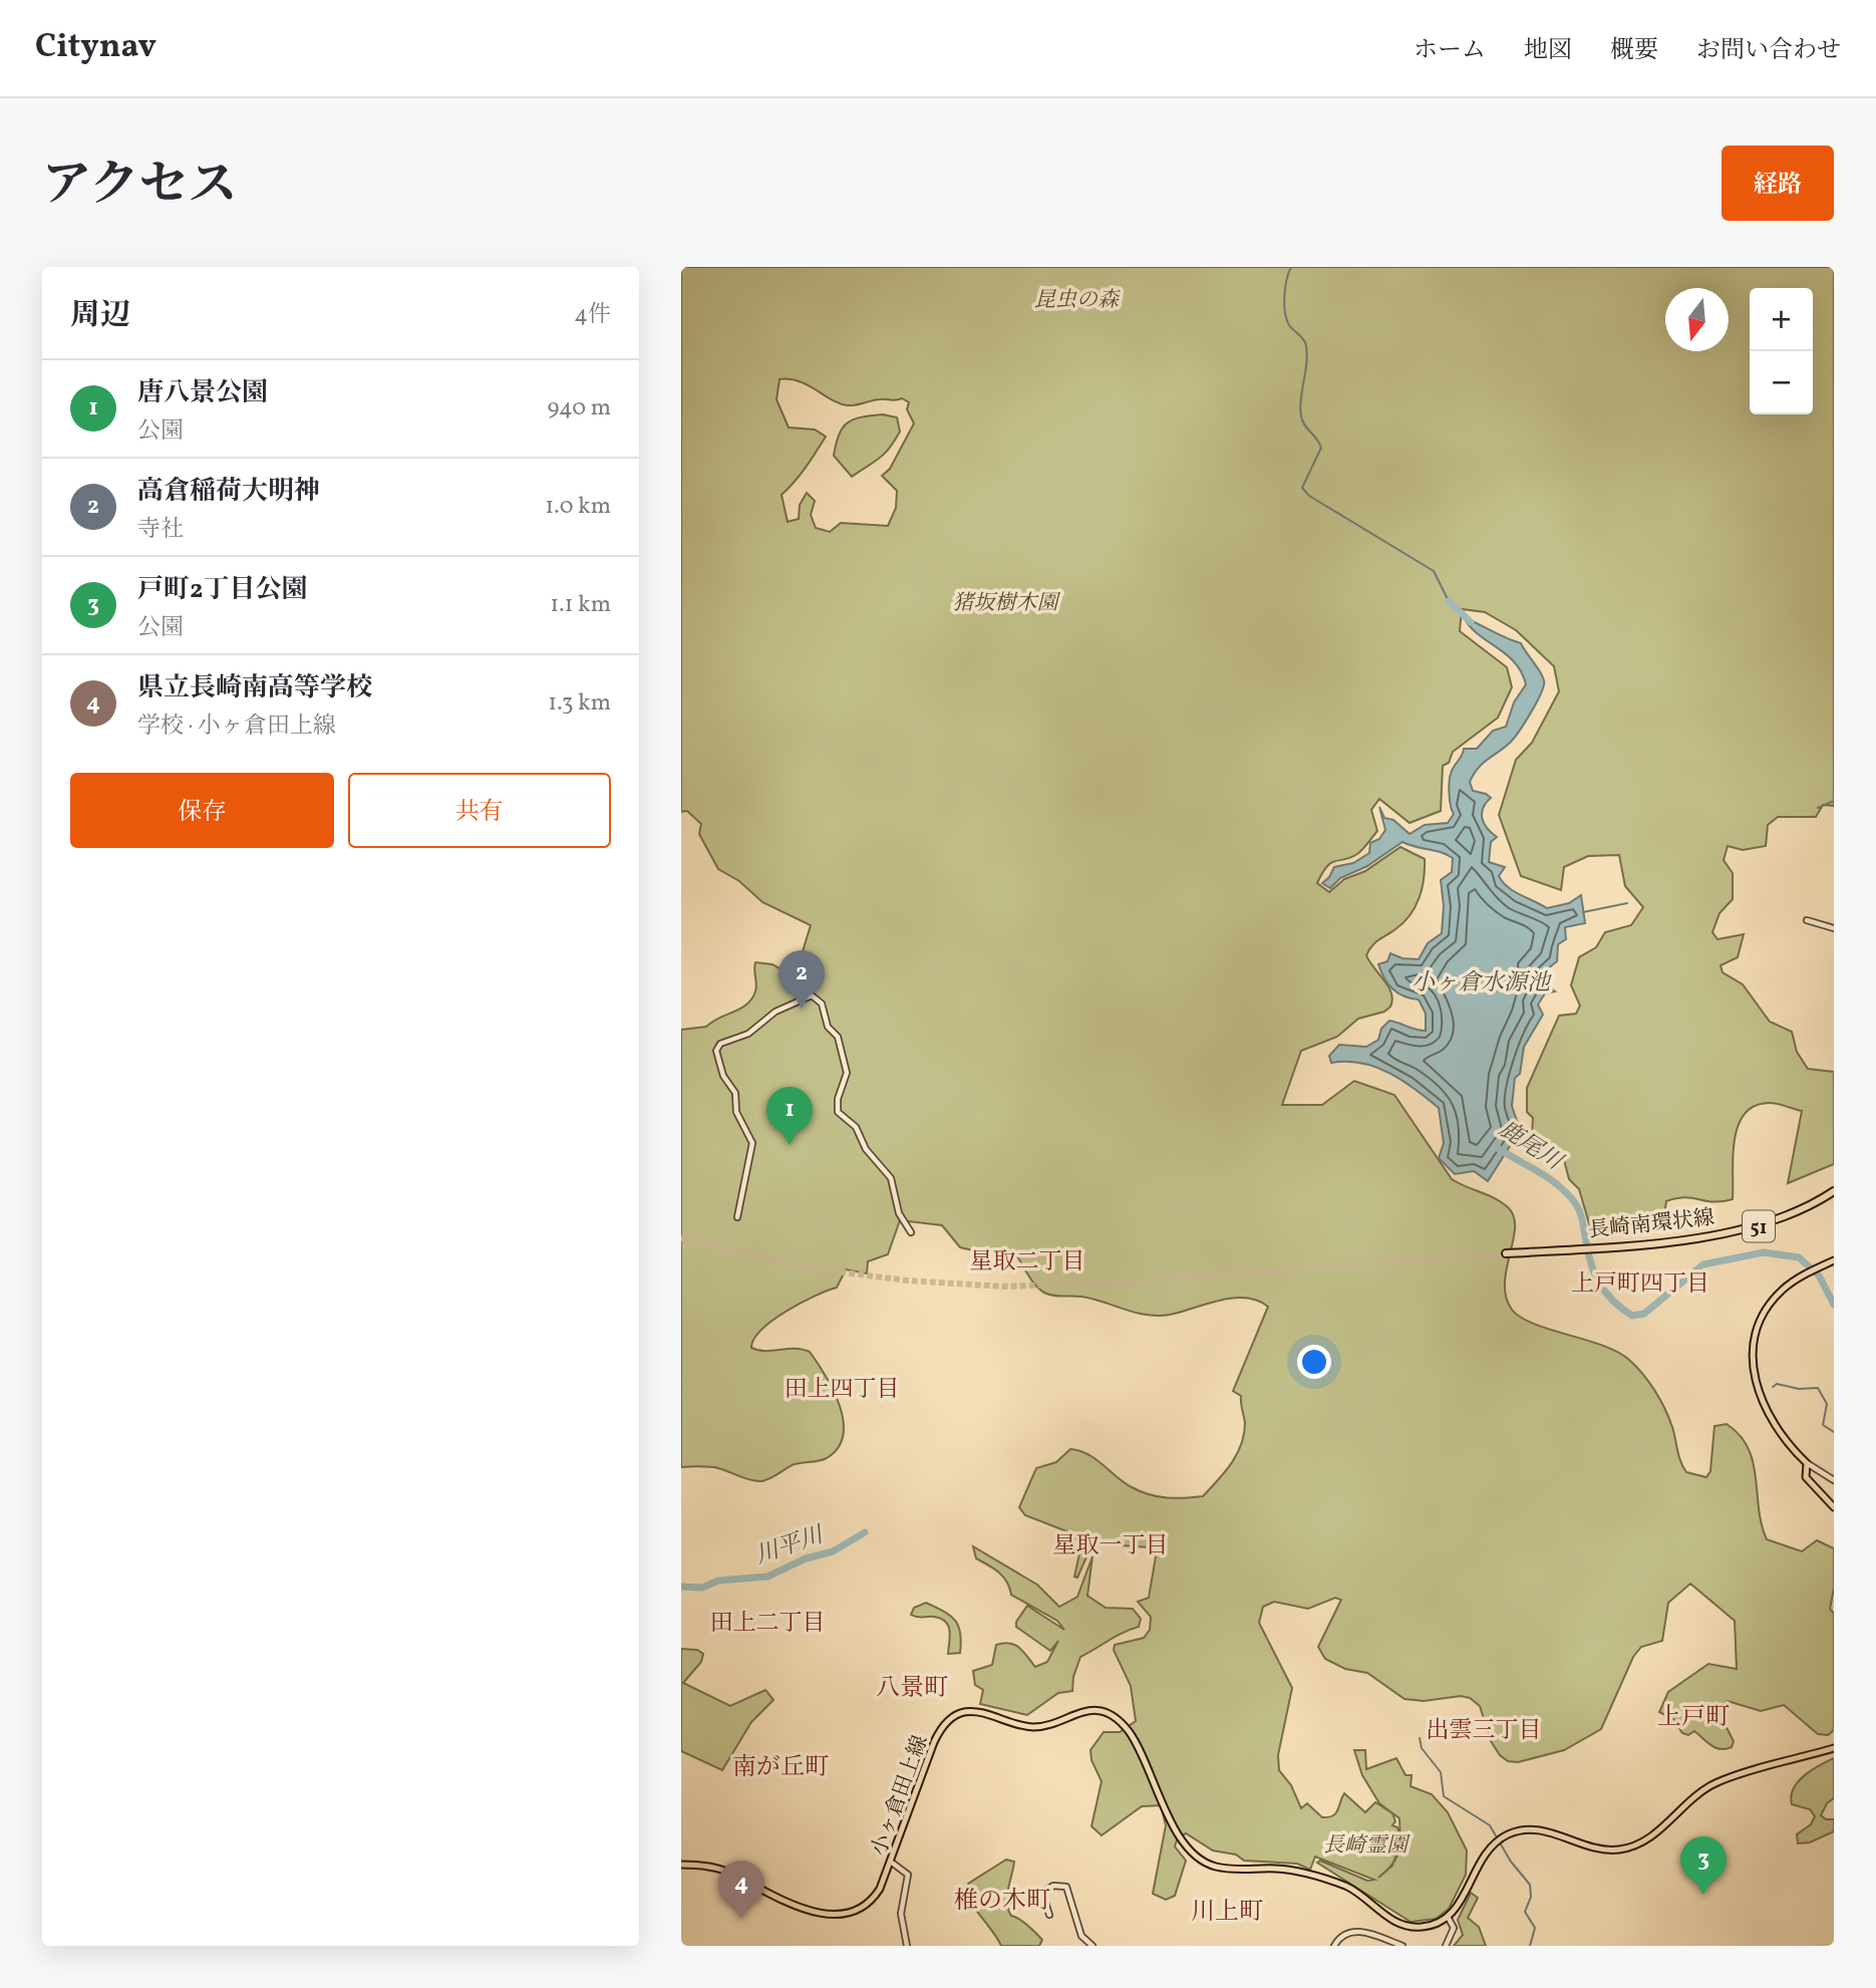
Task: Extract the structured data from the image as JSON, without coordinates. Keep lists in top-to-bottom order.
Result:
{
  "streets": {
    "highway": ["長崎南環状線", "51"],
    "main road": ["小ヶ倉田上線"]
  },
  "districts": [
    "星取二丁目",
    "上戸町四丁目",
    "田上四丁目",
    "星取一丁目",
    "田上二丁目",
    "八景町",
    "上戸町",
    "出雲三丁目",
    "南が丘町",
    "椎の木町",
    "川上町"
  ],
  "water": ["小ヶ倉水源池", "鹿尾川", "川平川"],
  "parks": ["昆虫の森", "猪坂樹木園", "長崎霊園"],
  "north": "bottom",
  "page": {
    "header": "Citynav",
    "nav": [
      "ホーム",
      "地図",
      "概要",
      "お問い合わせ"
    ],
    "title": "アクセス",
    "buttons": [
      "経路",
      ["保存", "共有"]
    ],
    "heading": ["周辺", "4件"],
    "map_buttons": ["+", "−"],
    "list": [
      {
        "mark": "1",
        "name": "唐八景公園",
        "note": "公園",
        "value": "940 m"
      },
      {
        "mark": "2",
        "name": "高倉稲荷大明神",
        "note": "寺社",
        "value": "1.0 km"
      },
      {
        "mark": "3",
        "name": "戸町2丁目公園",
        "note": "公園",
        "value": "1.1 km"
      },
      {
        "mark": "4",
        "name": "県立長崎南高等学校",
        "note": "学校 · 小ヶ倉田上線",
        "value": "1.3 km"
      }
    ],
    "pins": [
      "2",
      "1",
      "3",
      "4"
    ]
  }
}
